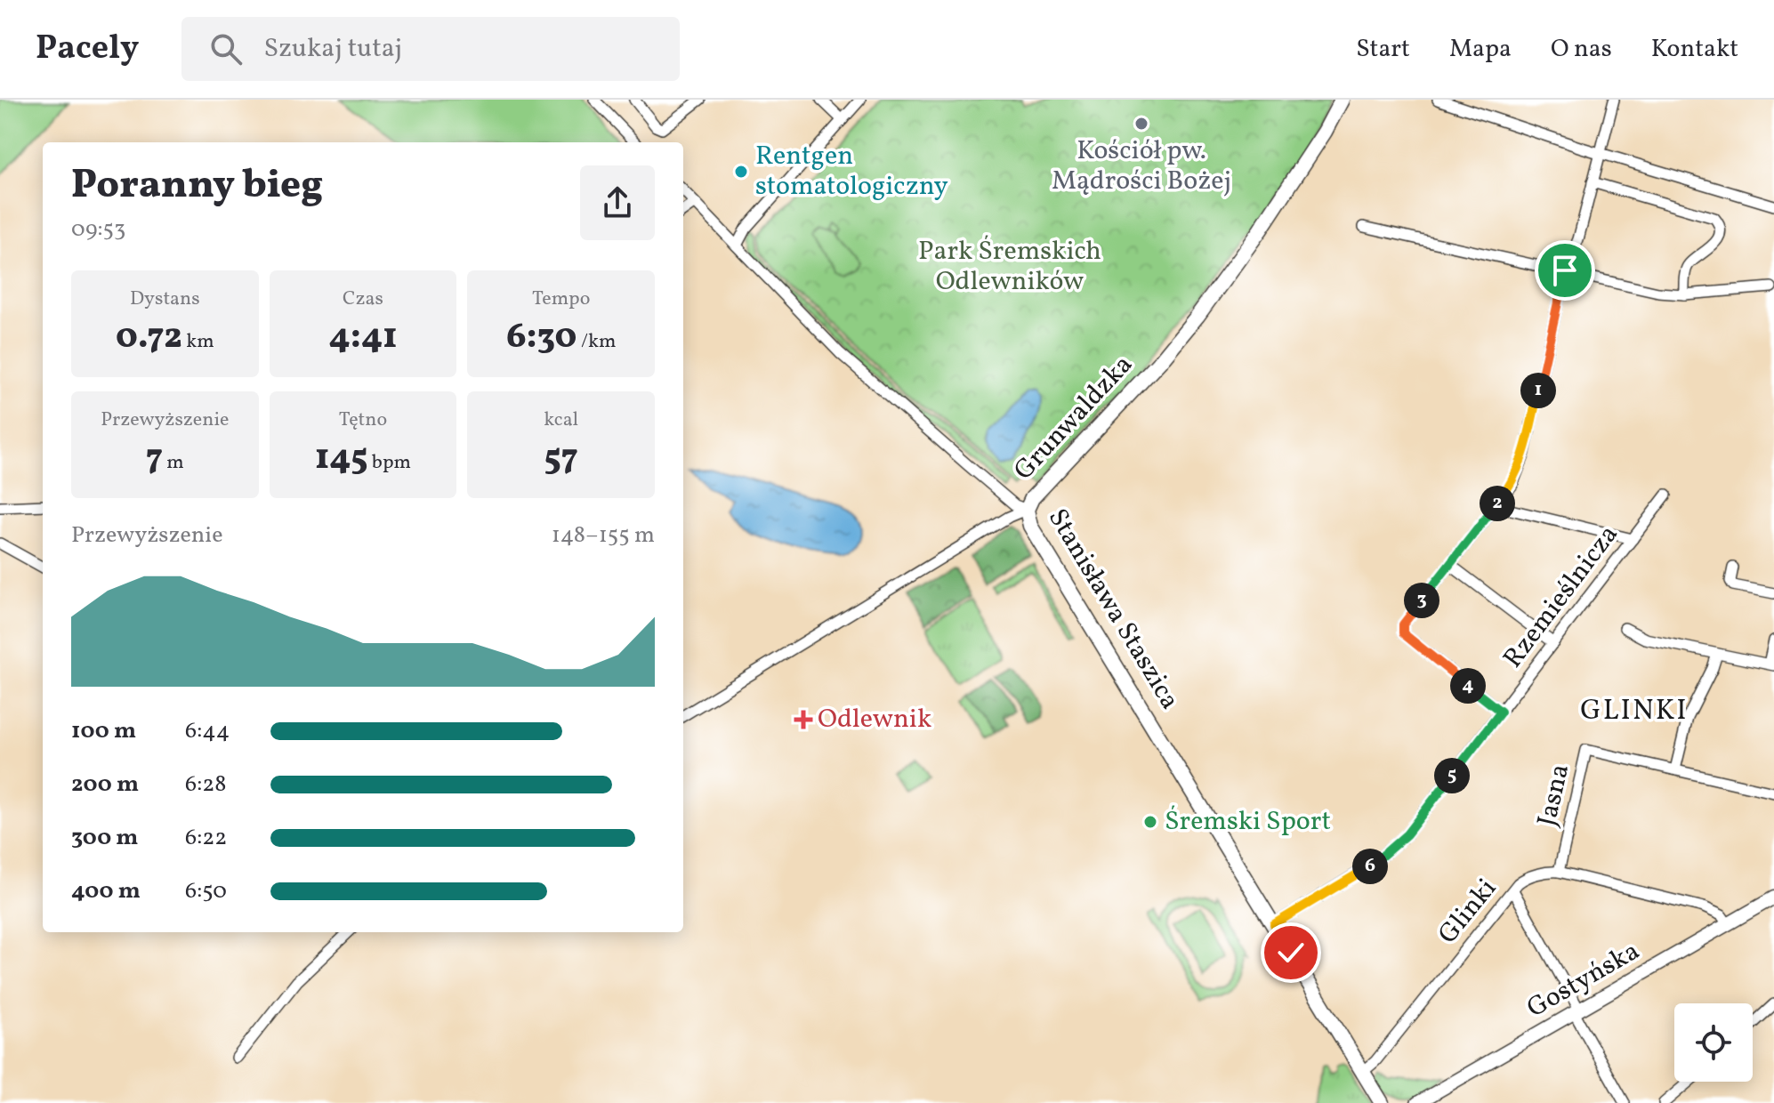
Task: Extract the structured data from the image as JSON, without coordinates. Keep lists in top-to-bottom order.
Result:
{
  "streets": {
    "main road": ["Grunwaldzka", "Stanisława Staszica"],
    "street": [
      "Rzemieślnicza",
      "Jasna",
      "Glinki",
      "Gostyńska"
    ]
  },
  "crossings": [
    ["Grunwaldzka", "Stanisława Staszica"],
    ["Rzemieślnicza", "Stanisława Staszica"],
    ["Stanisława Staszica", "Glinki"],
    ["Jasna", "Glinki"],
    ["Glinki", "Gostyńska"]
  ],
  "districts": ["GLINKI"],
  "parks": ["Park Śremskich Odlewników"],
  "places": {
    "other": ["Kościół pw. Mądrości Bożej", "Rentgen stomatologiczny", "Śremski Sport"],
    "health": ["Odlewnik"]
  },
  "page": {
    "header": "Pacely",
    "search": "Szukaj tutaj",
    "nav": [
      "Start",
      "Mapa",
      "O nas",
      "Kontakt"
    ],
    "heading": ["Poranny bieg", "09:53"],
    "stats": [
      ["Dystans", "0.72 km"],
      ["Czas", "4:41"],
      ["Tempo", "6:30 /km"],
      ["Przewyższenie", "7 m"],
      ["Tętno", "145 bpm"],
      ["kcal", "57"]
    ],
    "pins": [
      "1",
      "2",
      "3",
      "4",
      "5",
      "6"
    ],
    "chart": ["Przewyższenie", "148–155 m"],
    "list": [
      {
        "name": "100 m",
        "note": "6:44"
      },
      {
        "name": "200 m",
        "note": "6:28"
      },
      {
        "name": "300 m",
        "note": "6:22"
      },
      {
        "name": "400 m",
        "note": "6:50"
      }
    ]
  }
}
